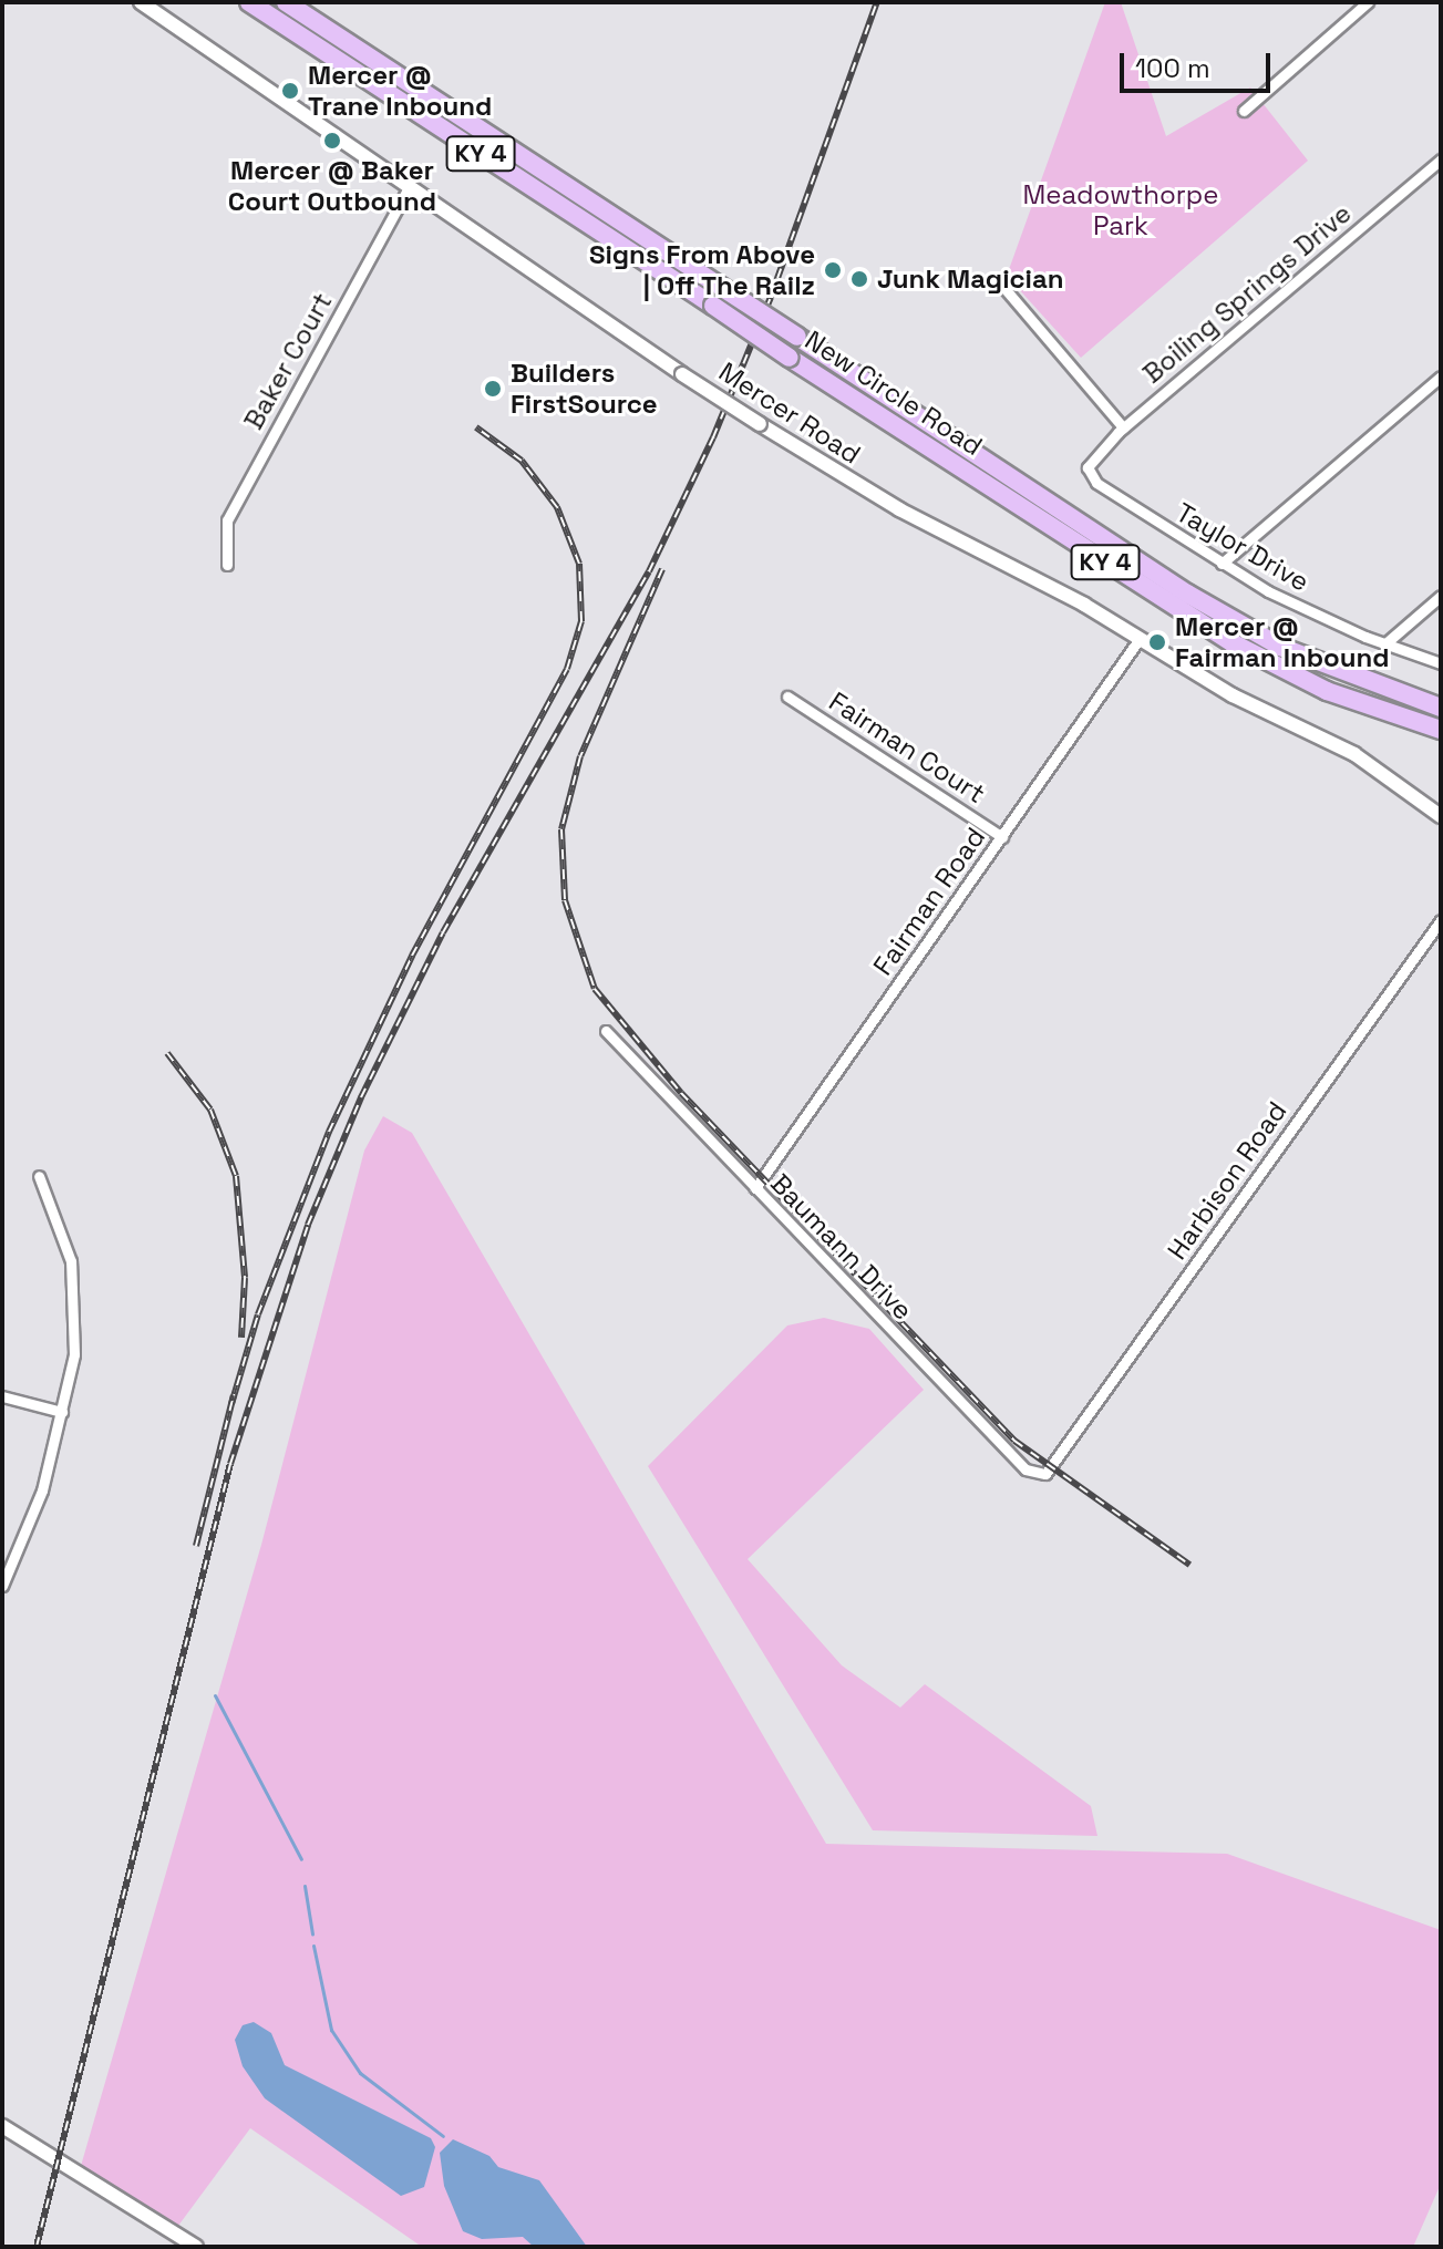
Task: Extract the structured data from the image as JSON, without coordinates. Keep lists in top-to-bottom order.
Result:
{
  "streets": {
    "highway": ["KY 4", "New Circle Road"],
    "street": [
      "Boiling Springs Drive",
      "Baker Court",
      "Mercer Road",
      "Taylor Drive",
      "Fairman Court",
      "Fairman Road",
      "Harbison Road",
      "Baumann Drive"
    ]
  },
  "crossings": [
    ["Boiling Springs Drive", "Taylor Drive"],
    ["Baker Court", "Mercer Road"],
    ["Mercer Road", "Fairman Road"],
    ["Fairman Court", "Fairman Road"],
    ["Fairman Road", "Baumann Drive"],
    ["Harbison Road", "Baumann Drive"]
  ],
  "parks": ["Meadowthorpe Park"],
  "places": [
    "Mercer @ Trane Inbound",
    "Mercer @ Baker Court Outbound",
    "Signs From Above | Off The Railz",
    "Junk Magician",
    "Builders FirstSource",
    "Mercer @ Fairman Inbound"
  ],
  "scale_bar": "100 m"
}
